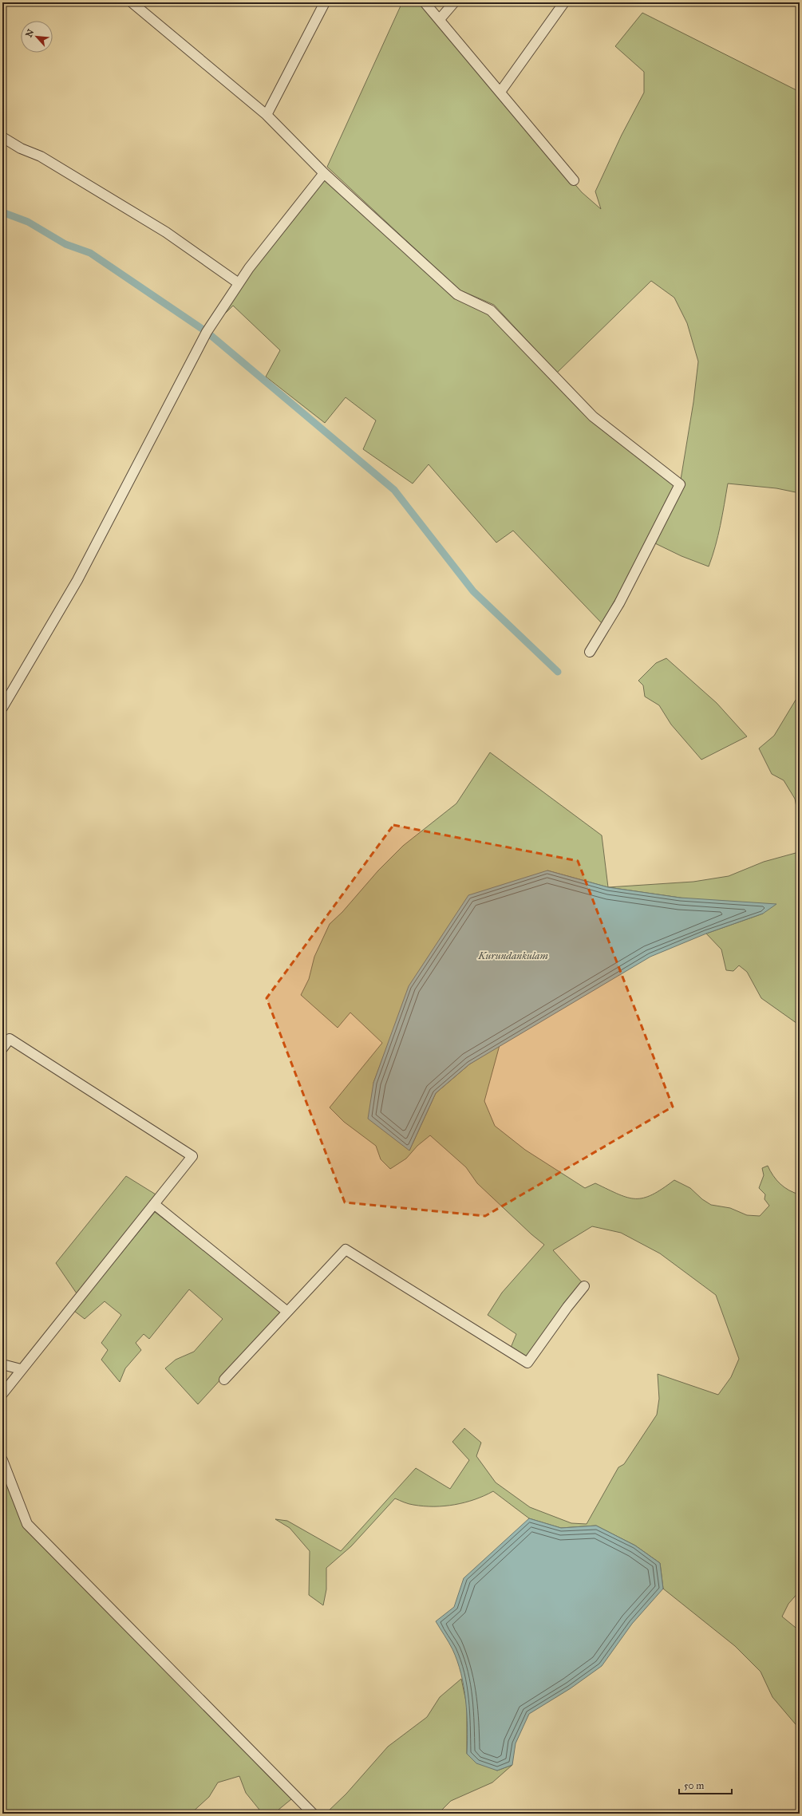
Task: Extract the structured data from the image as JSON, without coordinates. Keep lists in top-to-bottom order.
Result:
{
  "water": ["Kurundankulam"],
  "scale_bar": "50 m",
  "north": "top left"
}
